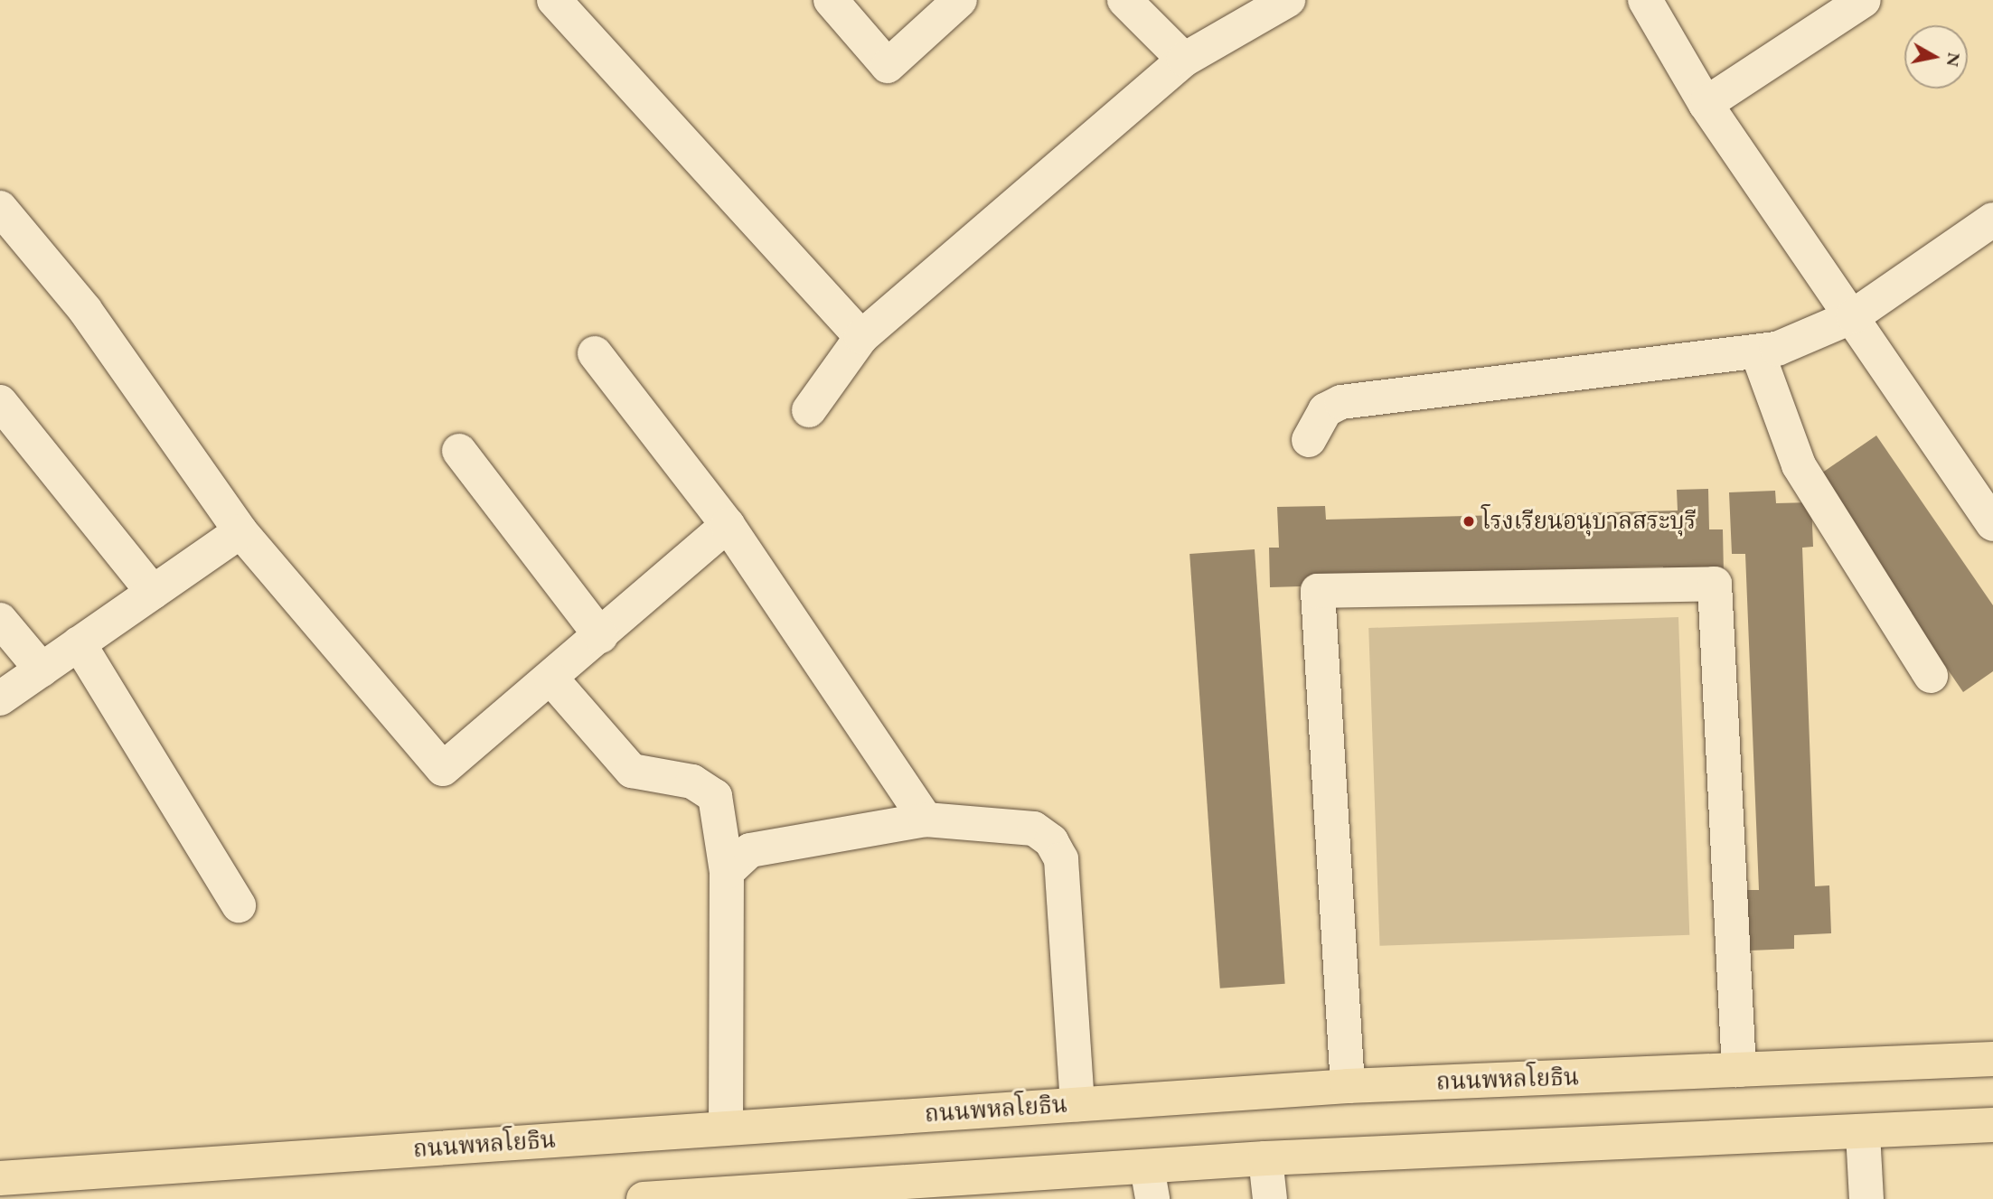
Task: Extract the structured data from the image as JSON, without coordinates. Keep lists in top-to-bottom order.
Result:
{
  "streets": {
    "main road": ["ถนนพหลโยธิน"]
  },
  "places": ["โรงเรียนอนุบาลสระบุรี"],
  "north": "right"
}
